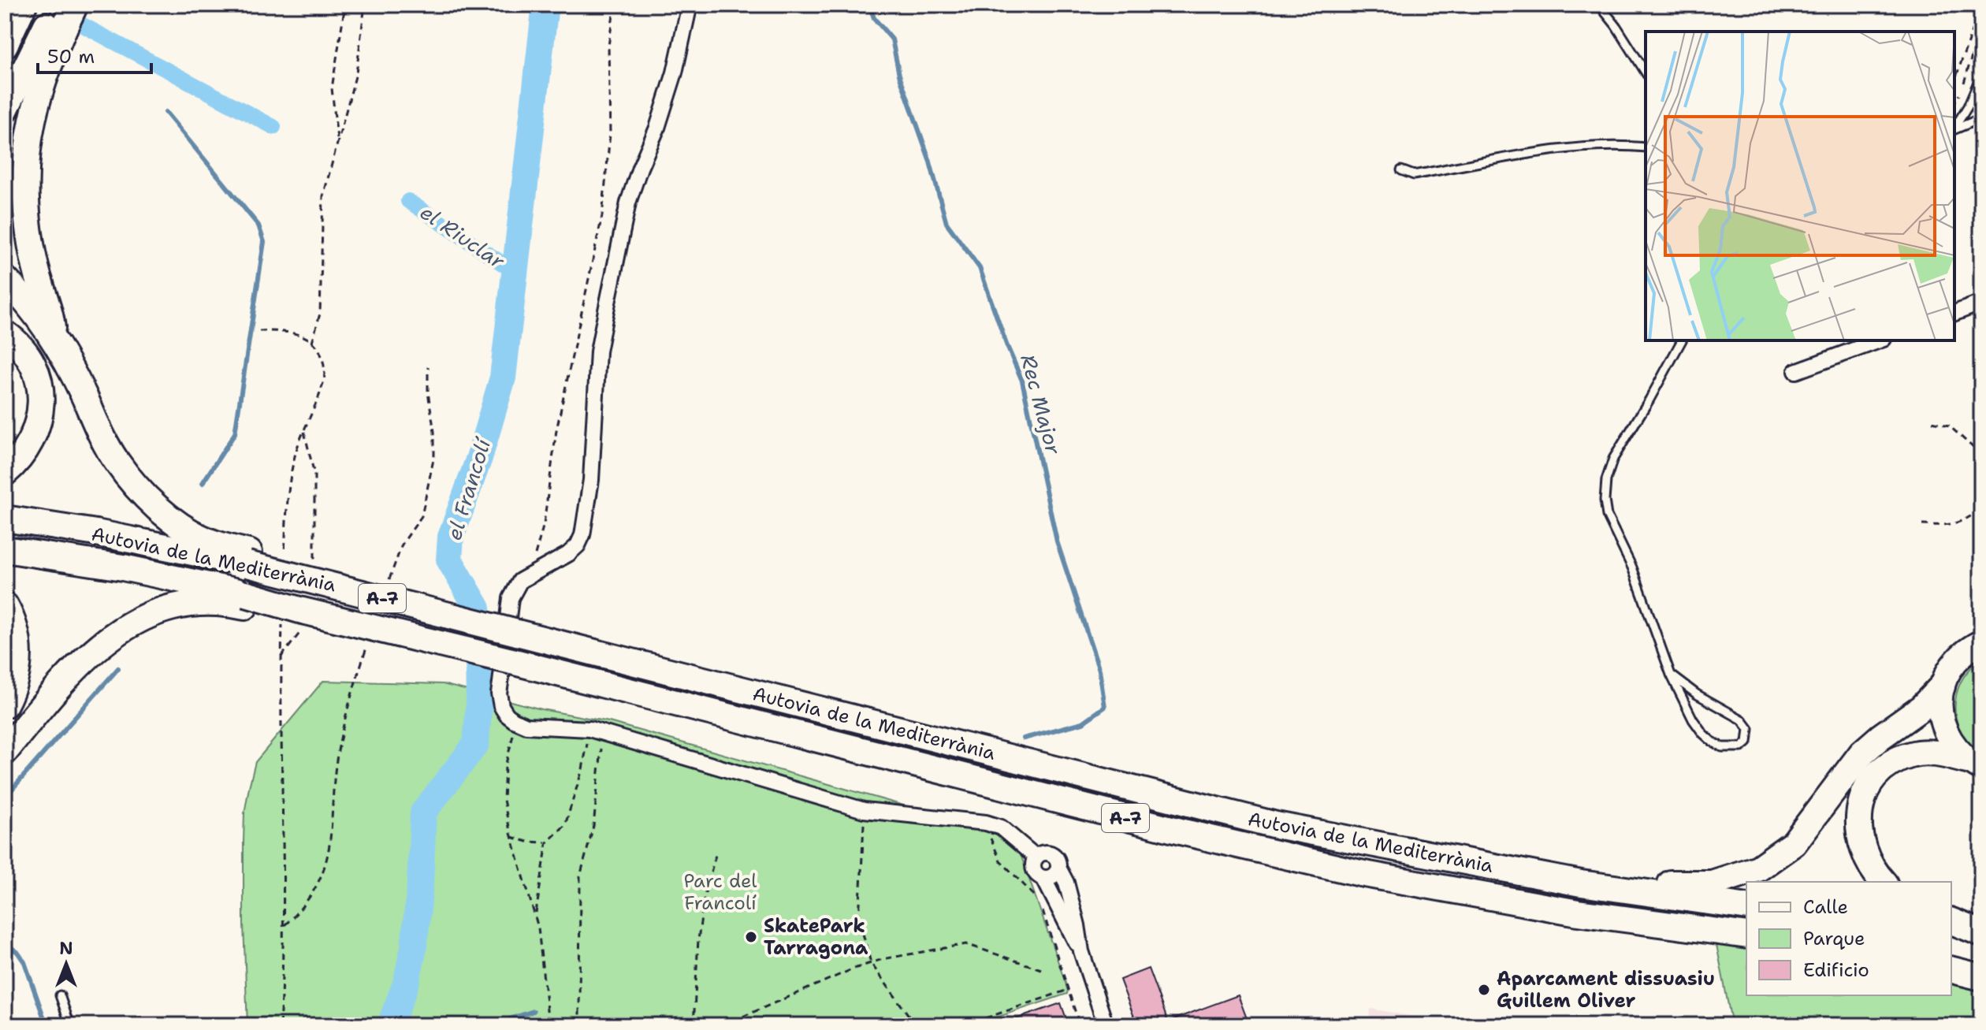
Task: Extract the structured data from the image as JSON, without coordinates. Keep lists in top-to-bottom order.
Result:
{
  "streets": {
    "highway": ["Autovia de la Mediterrània", "A-7"]
  },
  "water": ["el Riuclar", "Rec Major", "el Francolí"],
  "parks": ["Parc del Francolí"],
  "places": ["SkatePark Tarragona", "Aparcament dissuasiu Guillem Oliver"],
  "legend": ["Calle", "Parque", "Edificio"],
  "scale_bar": "50 m",
  "north": "top"
}
